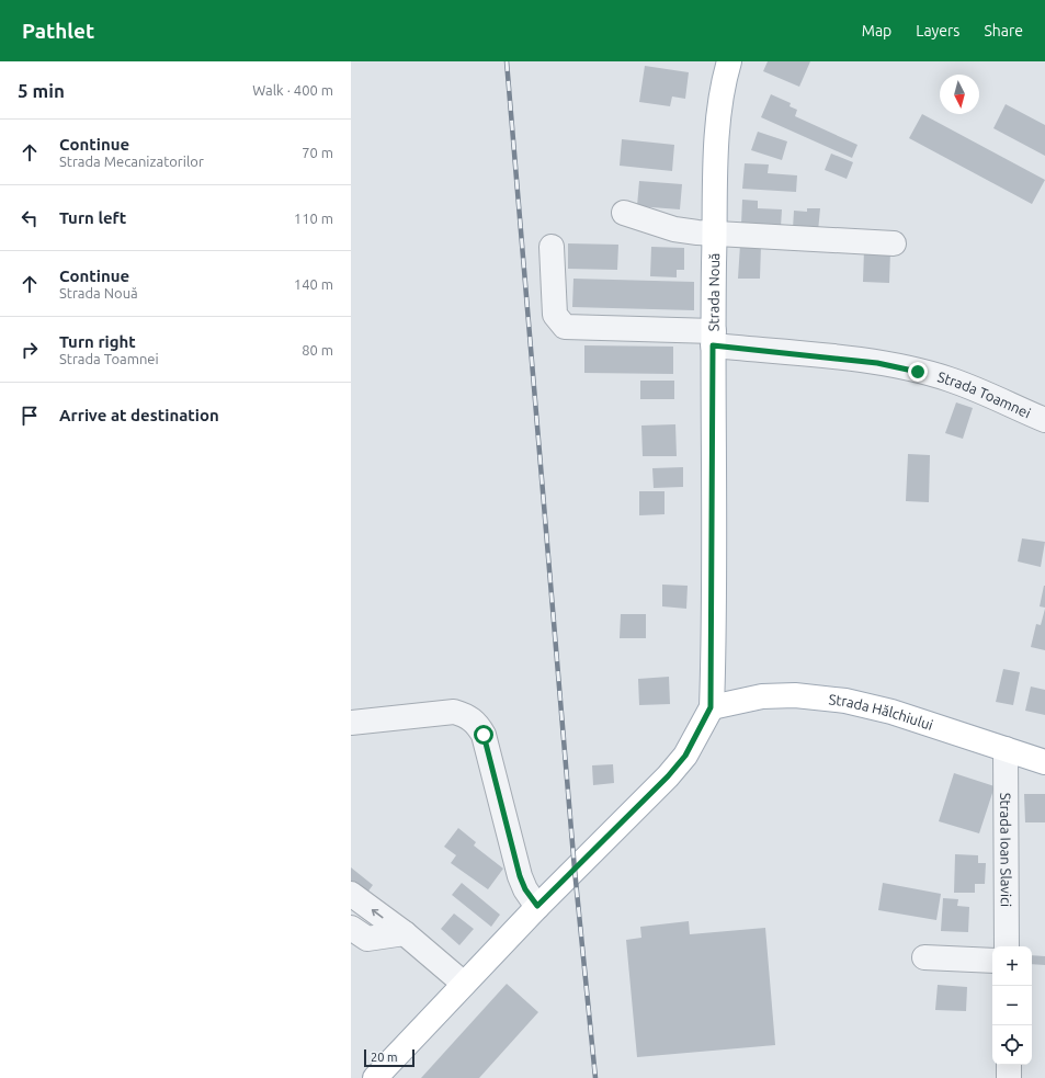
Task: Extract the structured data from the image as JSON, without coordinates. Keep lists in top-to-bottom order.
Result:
{
  "streets": {
    "main road": ["Strada Nouă", "Strada Hălchiului"],
    "street": ["Strada Toamnei", "Strada Ioan Slavici"]
  },
  "crossings": [
    ["Strada Nouă", "Strada Toamnei"],
    ["Strada Nouă", "Strada Hălchiului"],
    ["Strada Hălchiului", "Strada Ioan Slavici"]
  ],
  "scale_bar": "20 m",
  "north": "bottom",
  "page": {
    "header": "Pathlet",
    "nav": ["Map", "Layers", "Share"],
    "heading": ["5 min", "Walk · 400 m"],
    "list": [
      ["Continue", "Strada Mecanizatorilor", "70 m"],
      ["Turn left", "110 m"],
      ["Continue", "Strada Nouă", "140 m"],
      ["Turn right", "Strada Toamnei", "80 m"],
      "Arrive at destination"
    ],
    "map_buttons": ["+", "−"],
    "scale": "20 m"
  }
}
